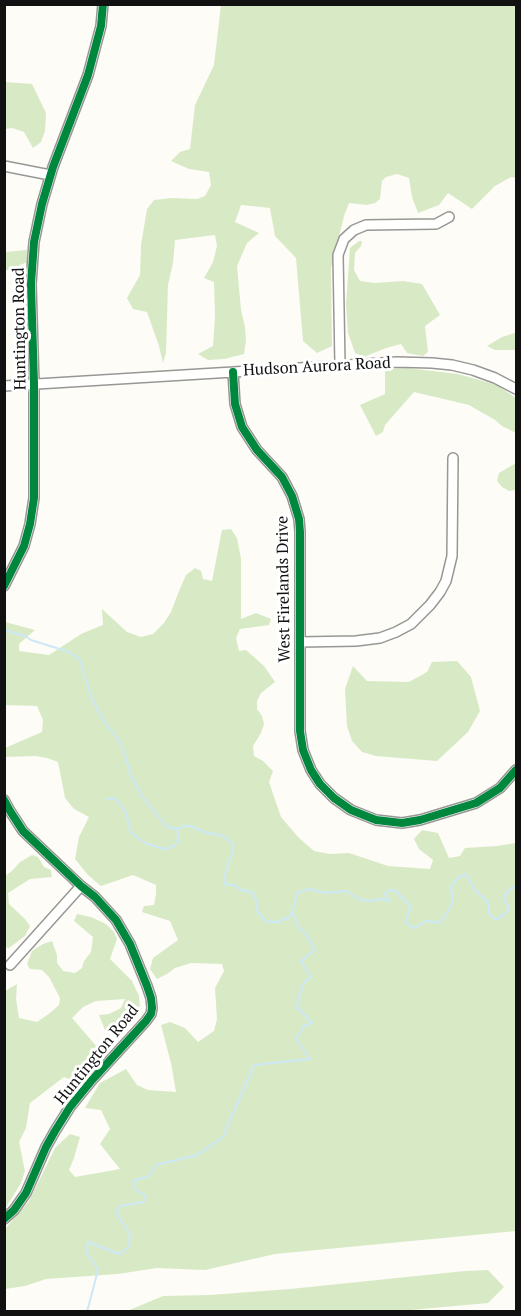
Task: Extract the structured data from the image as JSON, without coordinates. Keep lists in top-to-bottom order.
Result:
{
  "streets": {
    "street": ["Huntington Road", "Hudson Aurora Road", "West Firelands Drive"]
  },
  "crossings": [
    ["Huntington Road", "Hudson Aurora Road"],
    ["Hudson Aurora Road", "West Firelands Drive"]
  ]
}
